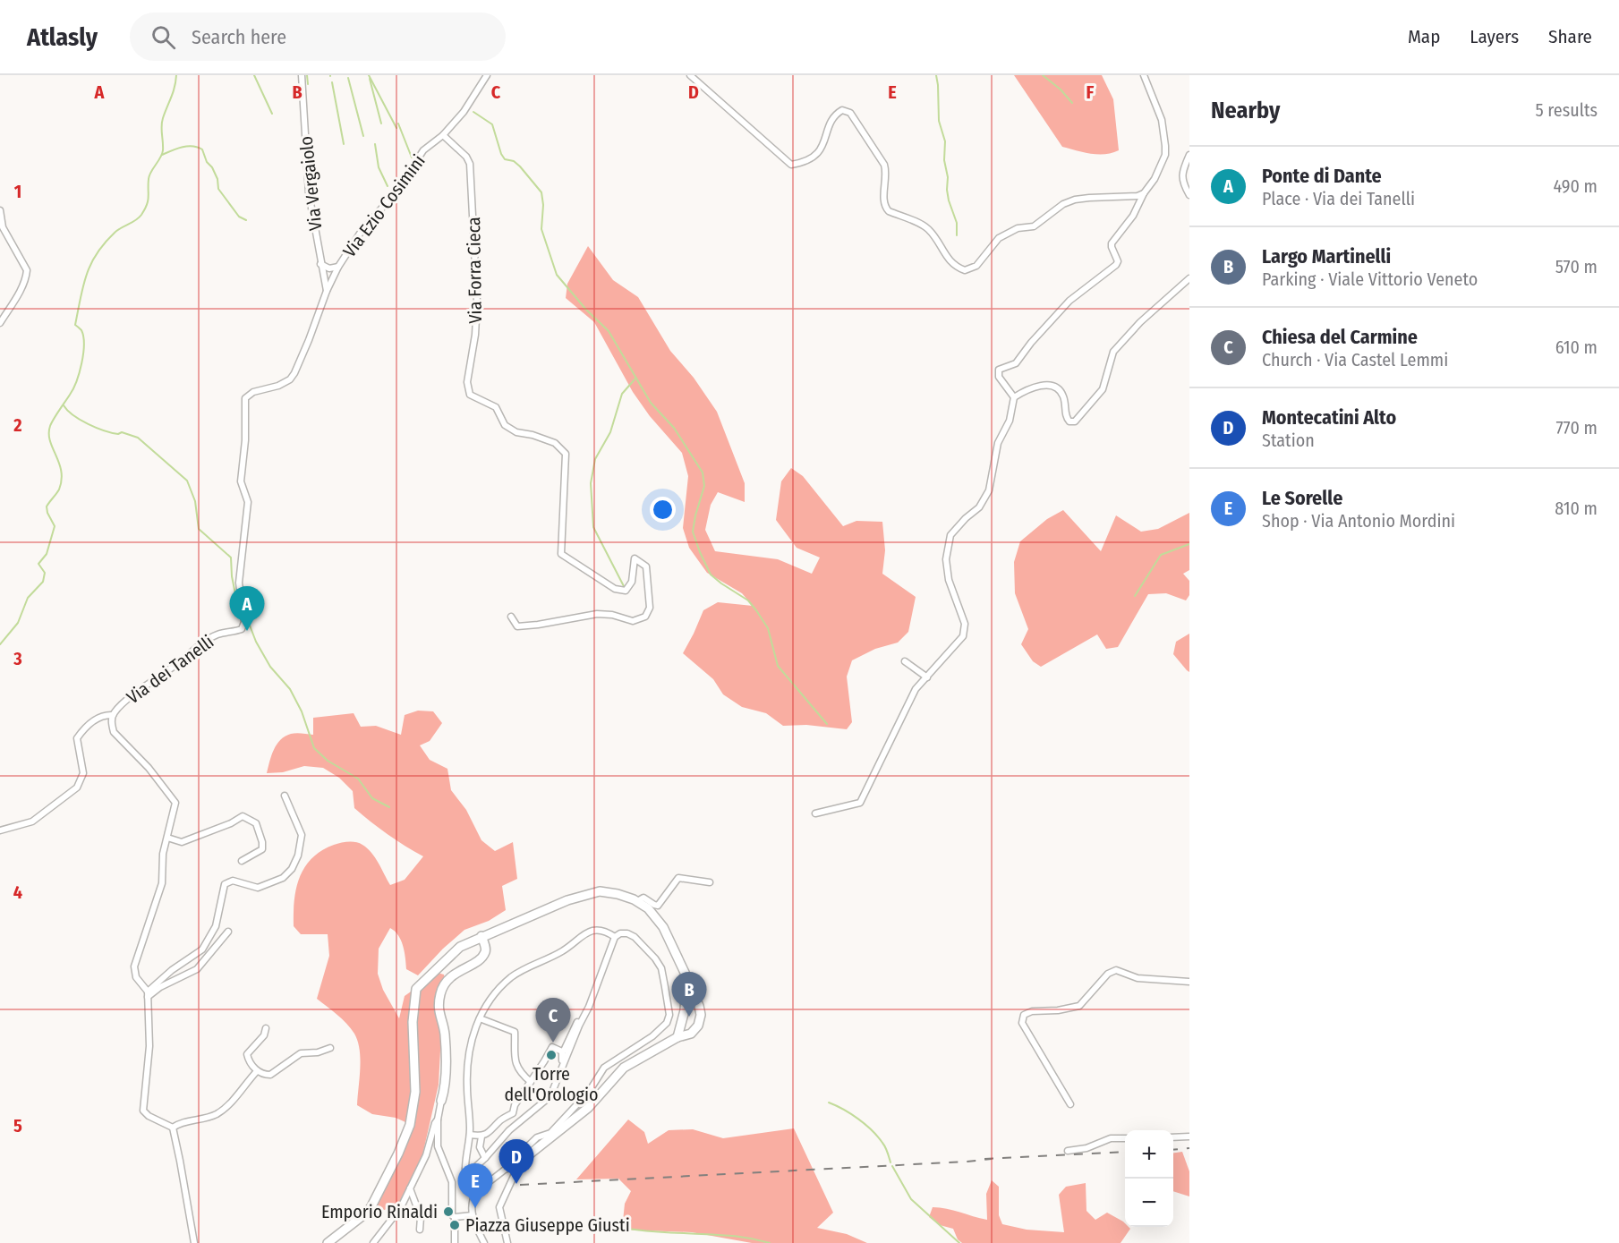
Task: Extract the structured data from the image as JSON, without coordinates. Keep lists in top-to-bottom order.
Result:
{
  "streets": {
    "street": [
      "Via Vergaiolo",
      "Via Ezio Cosimini",
      "Via Forra Cieca",
      "Via dei Tanelli"
    ]
  },
  "crossings": [
    ["Via Vergaiolo", "Via Ezio Cosimini"],
    ["Via Vergaiolo", "Via dei Tanelli"],
    ["Via Ezio Cosimini", "Via Forra Cieca"],
    ["Via Ezio Cosimini", "Via dei Tanelli"]
  ],
  "places": ["Torre dell'Orologio", "Emporio Rinaldi", "Piazza Giuseppe Giusti"],
  "page": {
    "header": "Atlasly",
    "search": "Search here",
    "nav": ["Map", "Layers", "Share"],
    "heading": ["Nearby", "5 results"],
    "list": [
      {
        "mark": "A",
        "name": "Ponte di Dante",
        "note": "Place · Via dei Tanelli",
        "value": "490 m"
      },
      {
        "mark": "B",
        "name": "Largo Martinelli",
        "note": "Parking · Viale Vittorio Veneto",
        "value": "570 m"
      },
      {
        "mark": "C",
        "name": "Chiesa del Carmine",
        "note": "Church · Via Castel Lemmi",
        "value": "610 m"
      },
      {
        "mark": "D",
        "name": "Montecatini Alto",
        "note": "Station",
        "value": "770 m"
      },
      {
        "mark": "E",
        "name": "Le Sorelle",
        "note": "Shop · Via Antonio Mordini",
        "value": "810 m"
      }
    ],
    "pins": [
      "A",
      "B",
      "C",
      "D",
      "E"
    ],
    "map_buttons": ["+", "−"]
  },
  "grid": {
    "columns": [
      "A",
      "B",
      "C",
      "D",
      "E",
      "F"
    ],
    "rows": [
      "1",
      "2",
      "3",
      "4",
      "5"
    ]
  }
}
